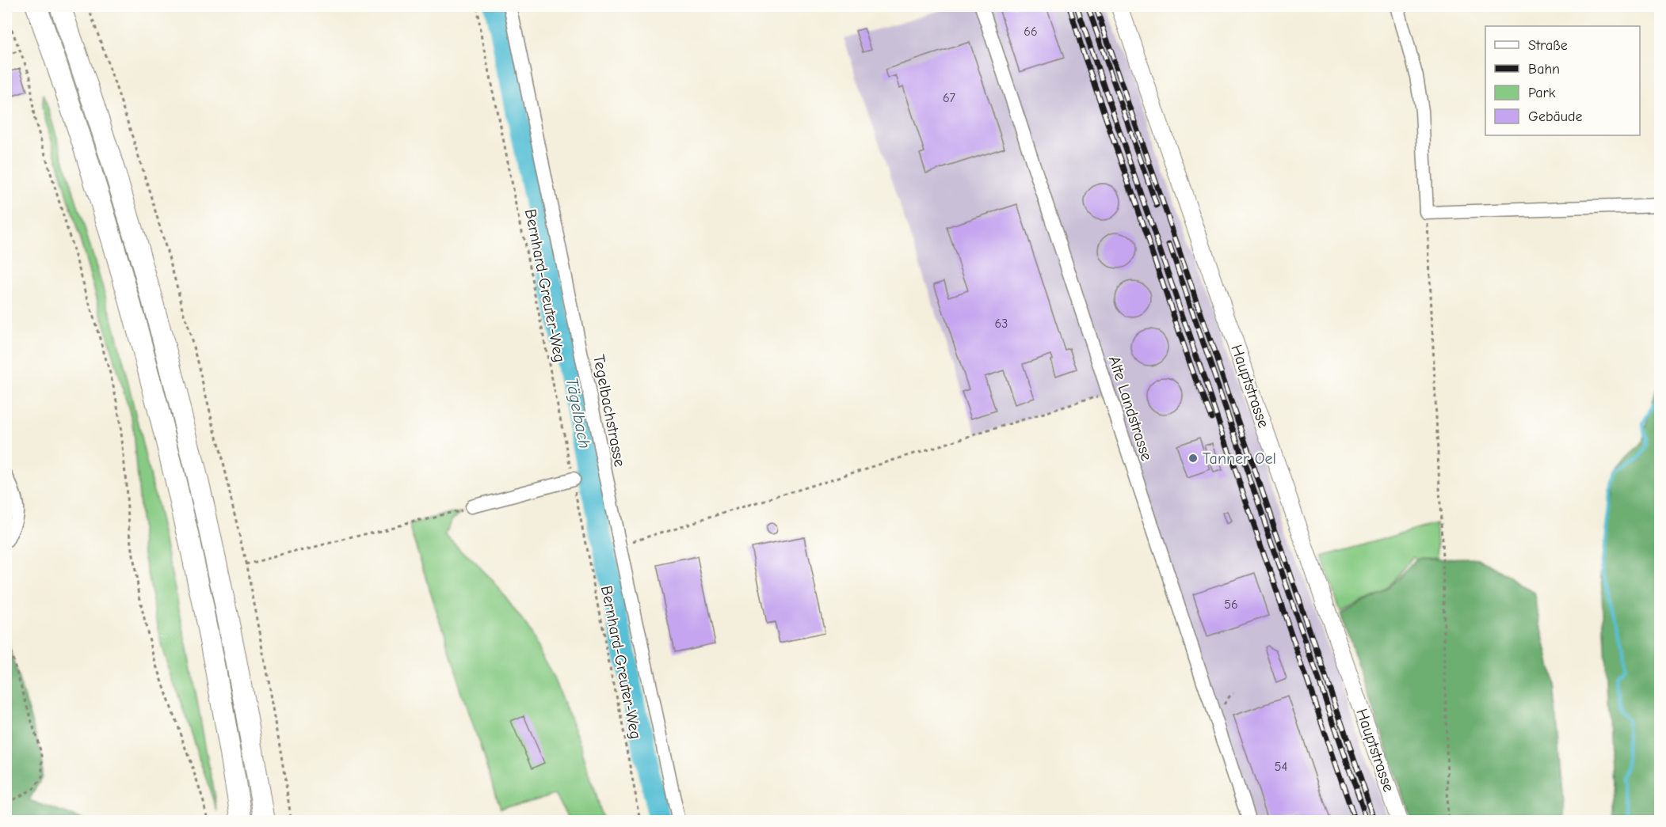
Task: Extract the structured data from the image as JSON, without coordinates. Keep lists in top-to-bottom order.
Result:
{
  "streets": {
    "main road": ["Hauptstrasse"],
    "street": ["Alte Landstrasse", "Tegelbachstrasse"],
    "path": ["Bernhard-Greuter-Weg"]
  },
  "water": ["Tägelbach"],
  "places": ["Tanner Oel"],
  "house_numbers": [
    "66",
    "67",
    "63",
    "56",
    "54"
  ],
  "legend": [
    "Straße",
    "Bahn",
    "Park",
    "Gebäude"
  ]
}
